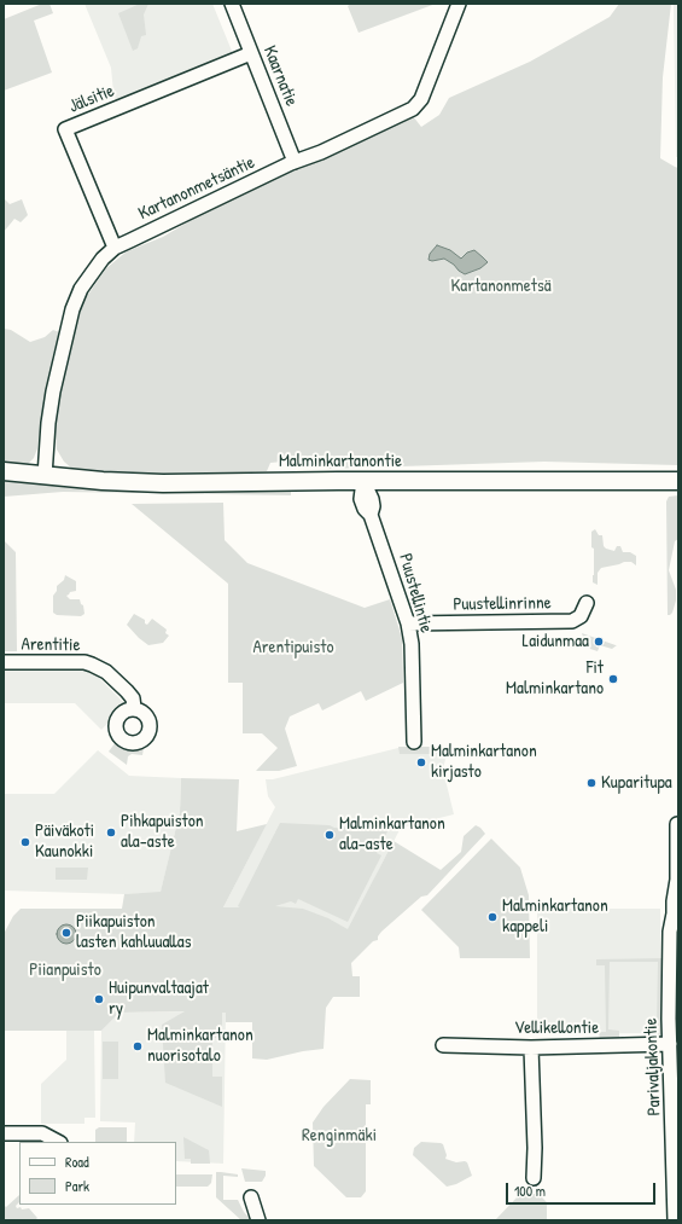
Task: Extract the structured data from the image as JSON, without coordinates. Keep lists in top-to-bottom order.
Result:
{
  "streets": {
    "main road": ["Malminkartanontie"],
    "street": [
      "Kaarnatie",
      "Jälsitie",
      "Kartanonmetsäntie",
      "Puustellintie",
      "Puustellinrinne",
      "Arentitie",
      "Vellikellontie",
      "Parivaljakontie"
    ]
  },
  "crossings": [
    ["Kaarnatie", "Jälsitie"],
    ["Kaarnatie", "Kartanonmetsäntie"],
    ["Jälsitie", "Kartanonmetsäntie"],
    ["Kartanonmetsäntie", "Malminkartanontie"],
    ["Malminkartanontie", "Puustellintie"],
    ["Puustellintie", "Puustellinrinne"],
    ["Vellikellontie", "Parivaljakontie"]
  ],
  "parks": [
    "Kartanonmetsä",
    "Arentipuisto",
    "Piianpuisto",
    "Renginmäki"
  ],
  "places": [
    "Laidunmaa",
    "Fit Malminkartano",
    "Malminkartanon kirjasto",
    "Kuparitupa",
    "Pihkapuiston ala-aste",
    "Malminkartanon ala-aste",
    "Päiväkoti Kaunokki",
    "Malminkartanon kappeli",
    "Piikapuiston lasten kahluuallas",
    "Huipunvaltaajat ry",
    "Malminkartanon nuorisotalo"
  ],
  "legend": ["Road", "Park"],
  "scale_bar": "100 m"
}
